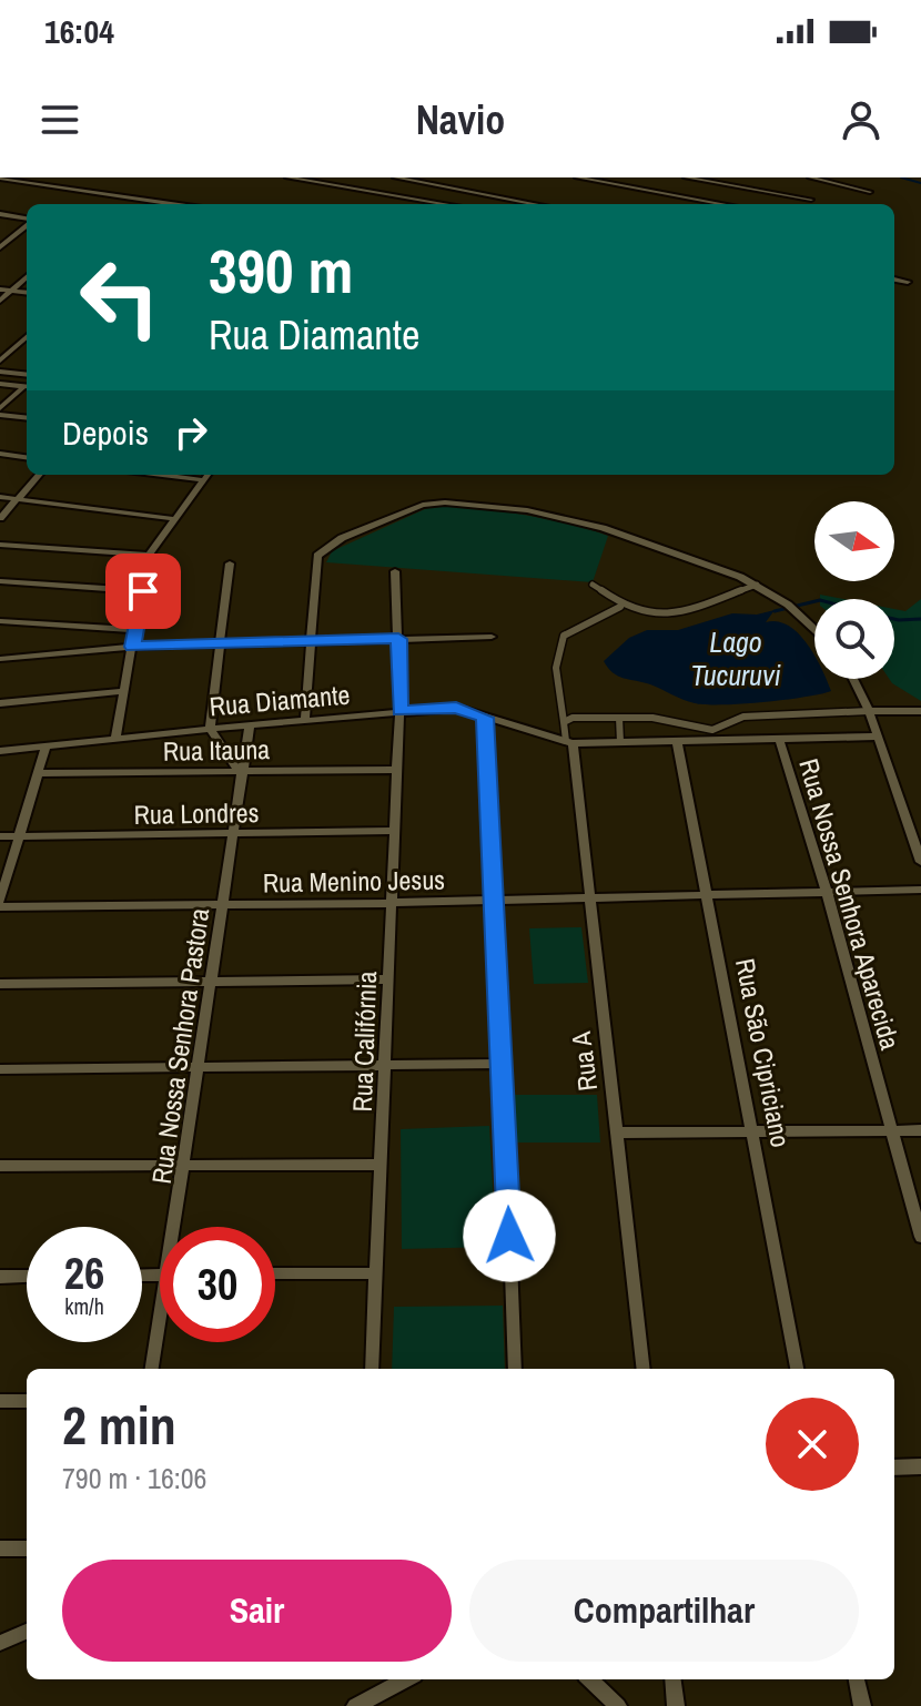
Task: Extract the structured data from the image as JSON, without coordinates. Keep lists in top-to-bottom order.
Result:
{
  "streets": {
    "street": [
      "Rua Diamante",
      "Rua Itauna",
      "Rua Londres",
      "Rua Menino Jesus",
      "Rua Nossa Senhora Aparecida",
      "Rua Califórnia",
      "Rua Nossa Senhora Pastora",
      "Rua São Cipriciano",
      "Rua A"
    ]
  },
  "crossings": [
    ["Rua Diamante", "Rua Nossa Senhora Aparecida"],
    ["Rua Diamante", "Rua Califórnia"],
    ["Rua Diamante", "Rua Nossa Senhora Pastora"],
    ["Rua Diamante", "Rua São Cipriciano"],
    ["Rua Diamante", "Rua A"],
    ["Rua Itauna", "Rua Califórnia"],
    ["Rua Itauna", "Rua Nossa Senhora Pastora"],
    ["Rua Londres", "Rua Califórnia"],
    ["Rua Londres", "Rua Nossa Senhora Pastora"],
    ["Rua Menino Jesus", "Rua Nossa Senhora Aparecida"],
    ["Rua Menino Jesus", "Rua Califórnia"],
    ["Rua Menino Jesus", "Rua Nossa Senhora Pastora"],
    ["Rua Menino Jesus", "Rua São Cipriciano"],
    ["Rua Menino Jesus", "Rua A"]
  ],
  "water": ["Lago Tucuruvi"],
  "north": "right",
  "page": {
    "status": "16:04",
    "header": "Navio",
    "turn": ["390 m", "Rua Diamante"],
    "then": "Depois",
    "speed": "26 km/h",
    "limit": "30",
    "heading": ["2 min", "790 m · 16:06"],
    "buttons": ["Sair", "Compartilhar"]
  }
}
